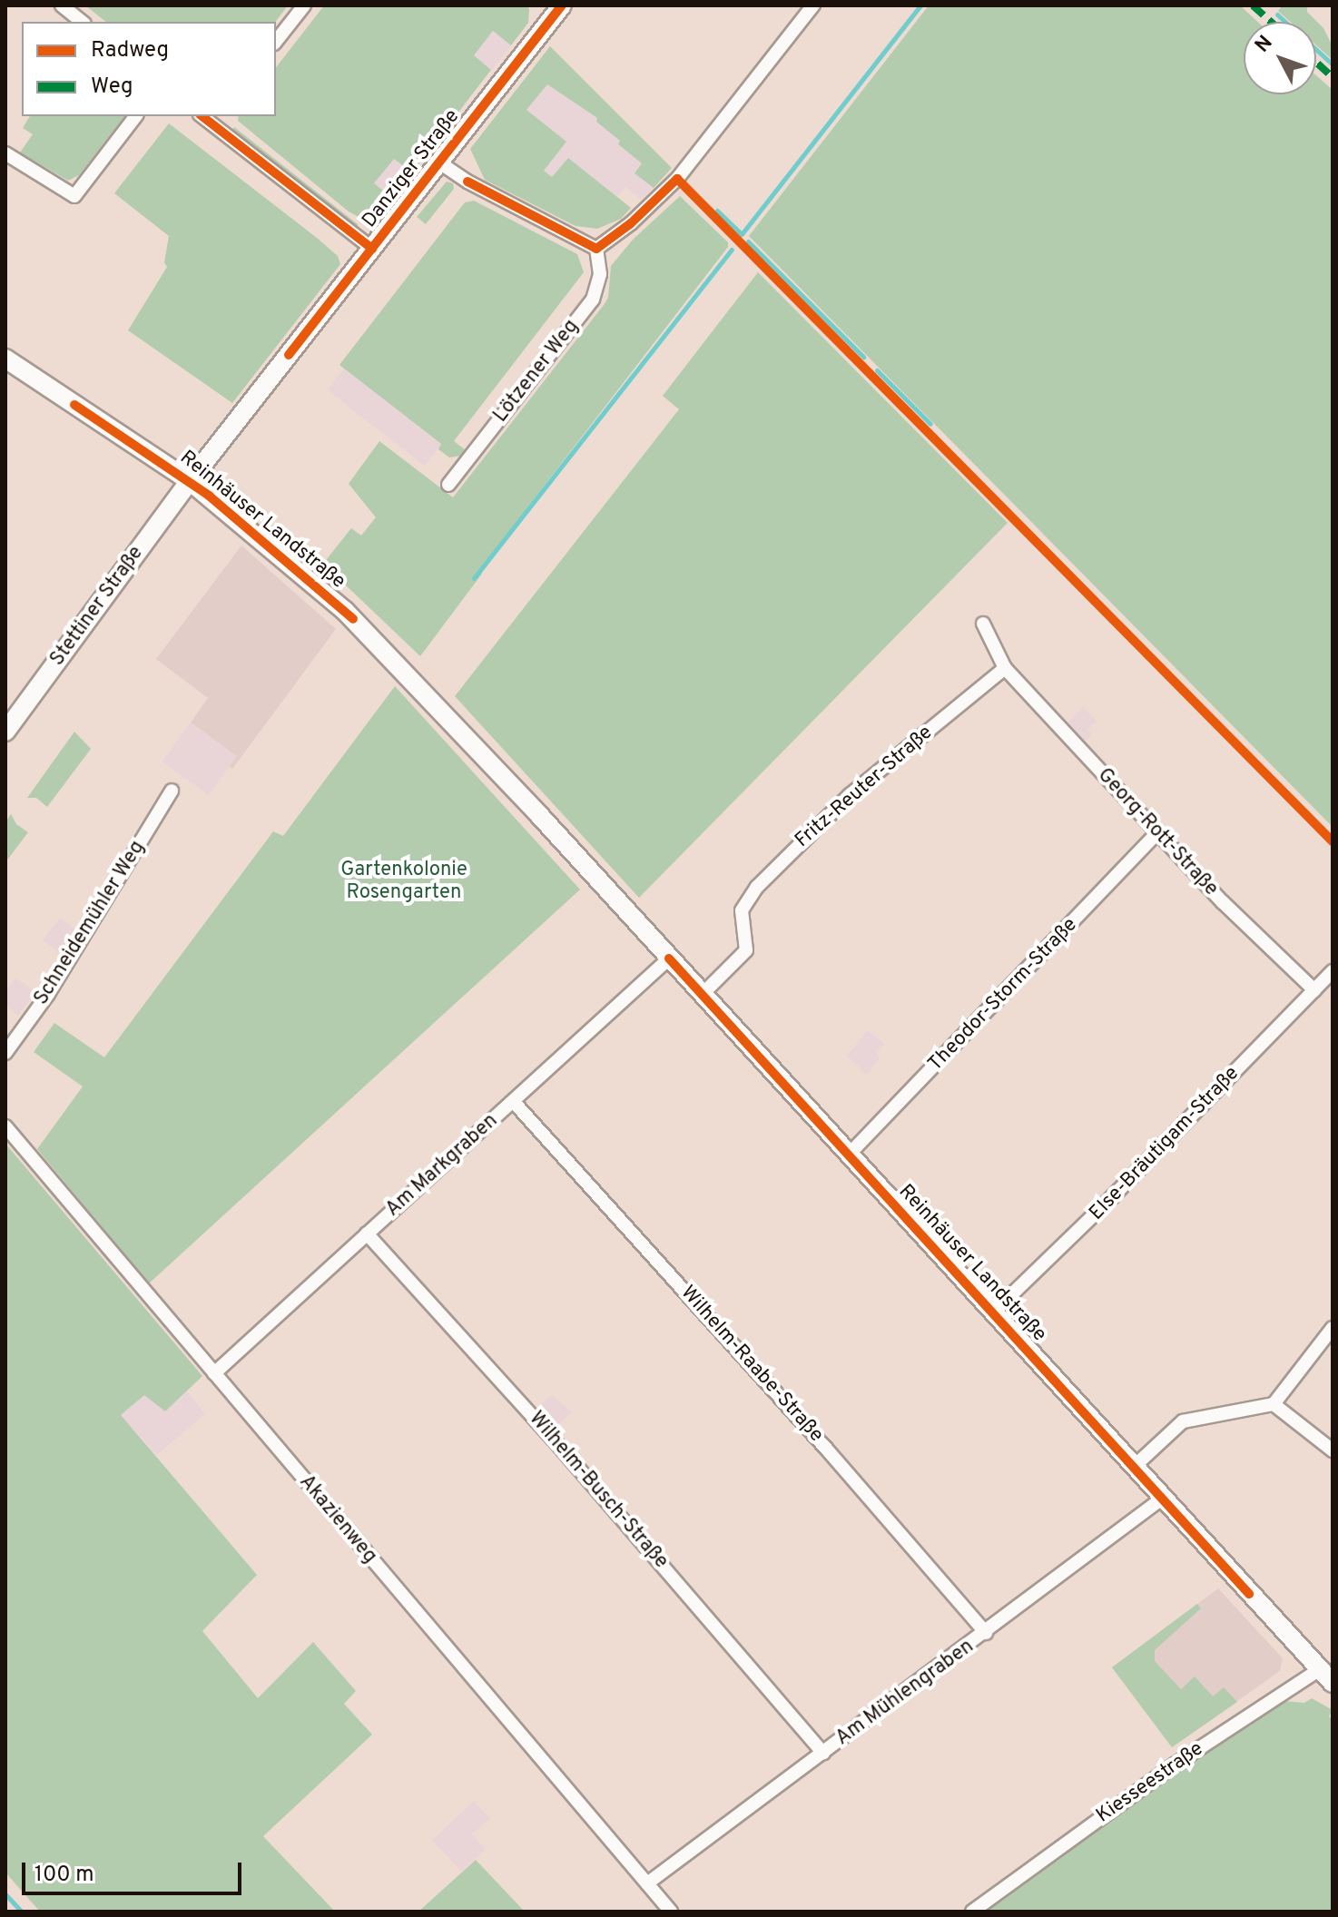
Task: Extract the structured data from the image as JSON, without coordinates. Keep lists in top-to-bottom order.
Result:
{
  "streets": {
    "main road": ["Danziger Straße", "Reinhäuser Landstraße", "Stettiner Straße"],
    "street": [
      "Lötzener Weg",
      "Fritz-Reuter-Straße",
      "Georg-Rott-Straße",
      "Schneidemühler Weg",
      "Theodor-Storm-Straße",
      "Else-Bräutigam-Straße",
      "Am Markgraben",
      "Wilhelm-Raabe-Straße",
      "Wilhelm-Busch-Straße",
      "Akazienweg",
      "Am Mühlengraben",
      "Kiesseestraße"
    ]
  },
  "crossings": [
    ["Danziger Straße", "Reinhäuser Landstraße"],
    ["Danziger Straße", "Stettiner Straße"],
    ["Reinhäuser Landstraße", "Stettiner Straße"],
    ["Reinhäuser Landstraße", "Fritz-Reuter-Straße"],
    ["Reinhäuser Landstraße", "Theodor-Storm-Straße"],
    ["Reinhäuser Landstraße", "Else-Bräutigam-Straße"],
    ["Reinhäuser Landstraße", "Am Markgraben"],
    ["Reinhäuser Landstraße", "Am Mühlengraben"],
    ["Reinhäuser Landstraße", "Kiesseestraße"],
    ["Fritz-Reuter-Straße", "Georg-Rott-Straße"],
    ["Georg-Rott-Straße", "Theodor-Storm-Straße"],
    ["Georg-Rott-Straße", "Else-Bräutigam-Straße"],
    ["Am Markgraben", "Wilhelm-Raabe-Straße"],
    ["Am Markgraben", "Wilhelm-Busch-Straße"],
    ["Am Markgraben", "Akazienweg"],
    ["Wilhelm-Raabe-Straße", "Am Mühlengraben"],
    ["Wilhelm-Busch-Straße", "Am Mühlengraben"],
    ["Akazienweg", "Am Mühlengraben"]
  ],
  "parks": ["Gartenkolonie Rosengarten"],
  "legend": ["Radweg", "Weg"],
  "scale_bar": "100 m",
  "north": "top left"
}
